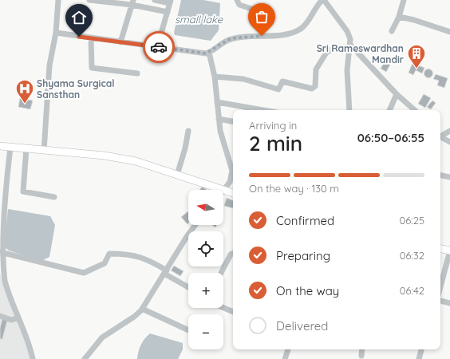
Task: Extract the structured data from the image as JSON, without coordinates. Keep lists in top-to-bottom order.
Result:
{
  "water": ["small lake"],
  "places": {
    "building": ["Sri Rameswardhan Mandir"],
    "hospital": ["Shyama Surgical Sansthan"]
  },
  "north": "left",
  "page": {
    "heading": ["2 min", "Arriving in", "06:50–06:55"],
    "bar": "On the way · 130 m",
    "map_buttons": ["+", "−"],
    "list": [
      ["Confirmed", "06:25"],
      ["Preparing", "06:32"],
      ["On the way", "06:42"],
      "Delivered"
    ]
  }
}
